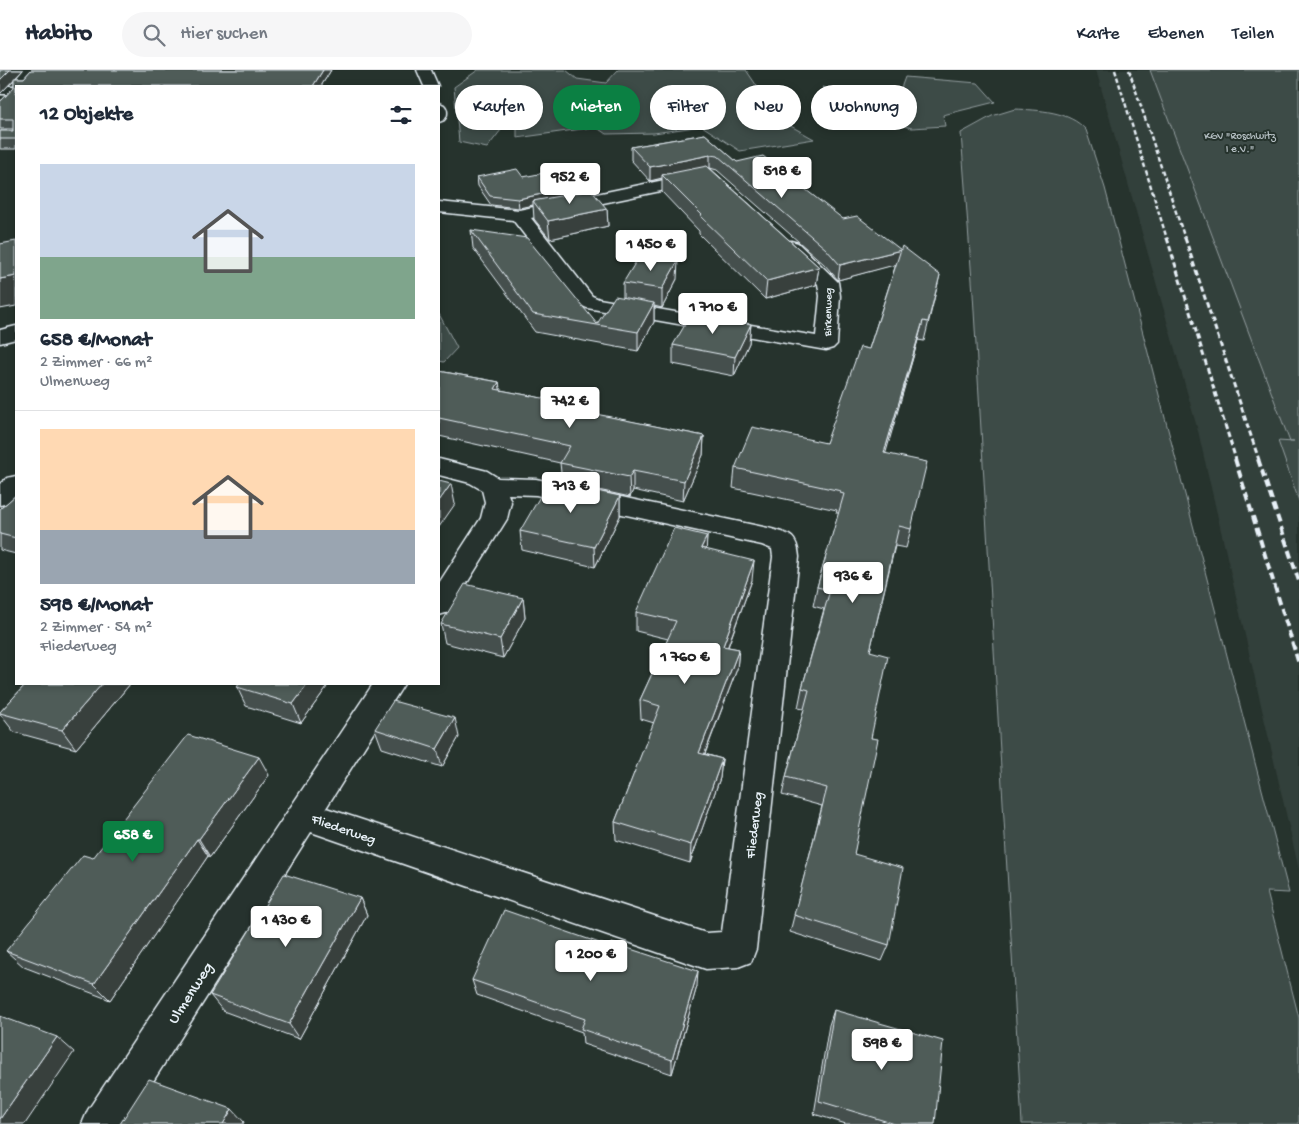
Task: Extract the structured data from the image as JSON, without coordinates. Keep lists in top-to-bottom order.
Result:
{
  "streets": {
    "street": ["Birkenweg", "Fliederweg", "Ulmenweg"]
  },
  "crossings": [
    ["Fliederweg", "Ulmenweg"]
  ],
  "parks": ["KGV \"Roschwitz I e.V.\""],
  "page": {
    "header": "Habito",
    "search": "Hier suchen",
    "nav": ["Karte", "Ebenen", "Teilen"],
    "chip": [
      "Kaufen",
      "Mieten",
      "Filter",
      "Neu",
      "Wohnung"
    ],
    "heading": "12 Objekte",
    "list": [
      {
        "name": "658 €/Monat",
        "note": "2 Zimmer · 66 m² · Ulmenweg"
      },
      {
        "name": "598 €/Monat",
        "note": "2 Zimmer · 54 m² · Fliederweg"
      }
    ],
    "price": [
      "518 €",
      "952 €",
      "1 450 €",
      "1 710 €",
      "742 €",
      "713 €",
      "936 €",
      "1 760 €",
      "658 €",
      "1 430 €",
      "1 200 €",
      "598 €"
    ]
  }
}
